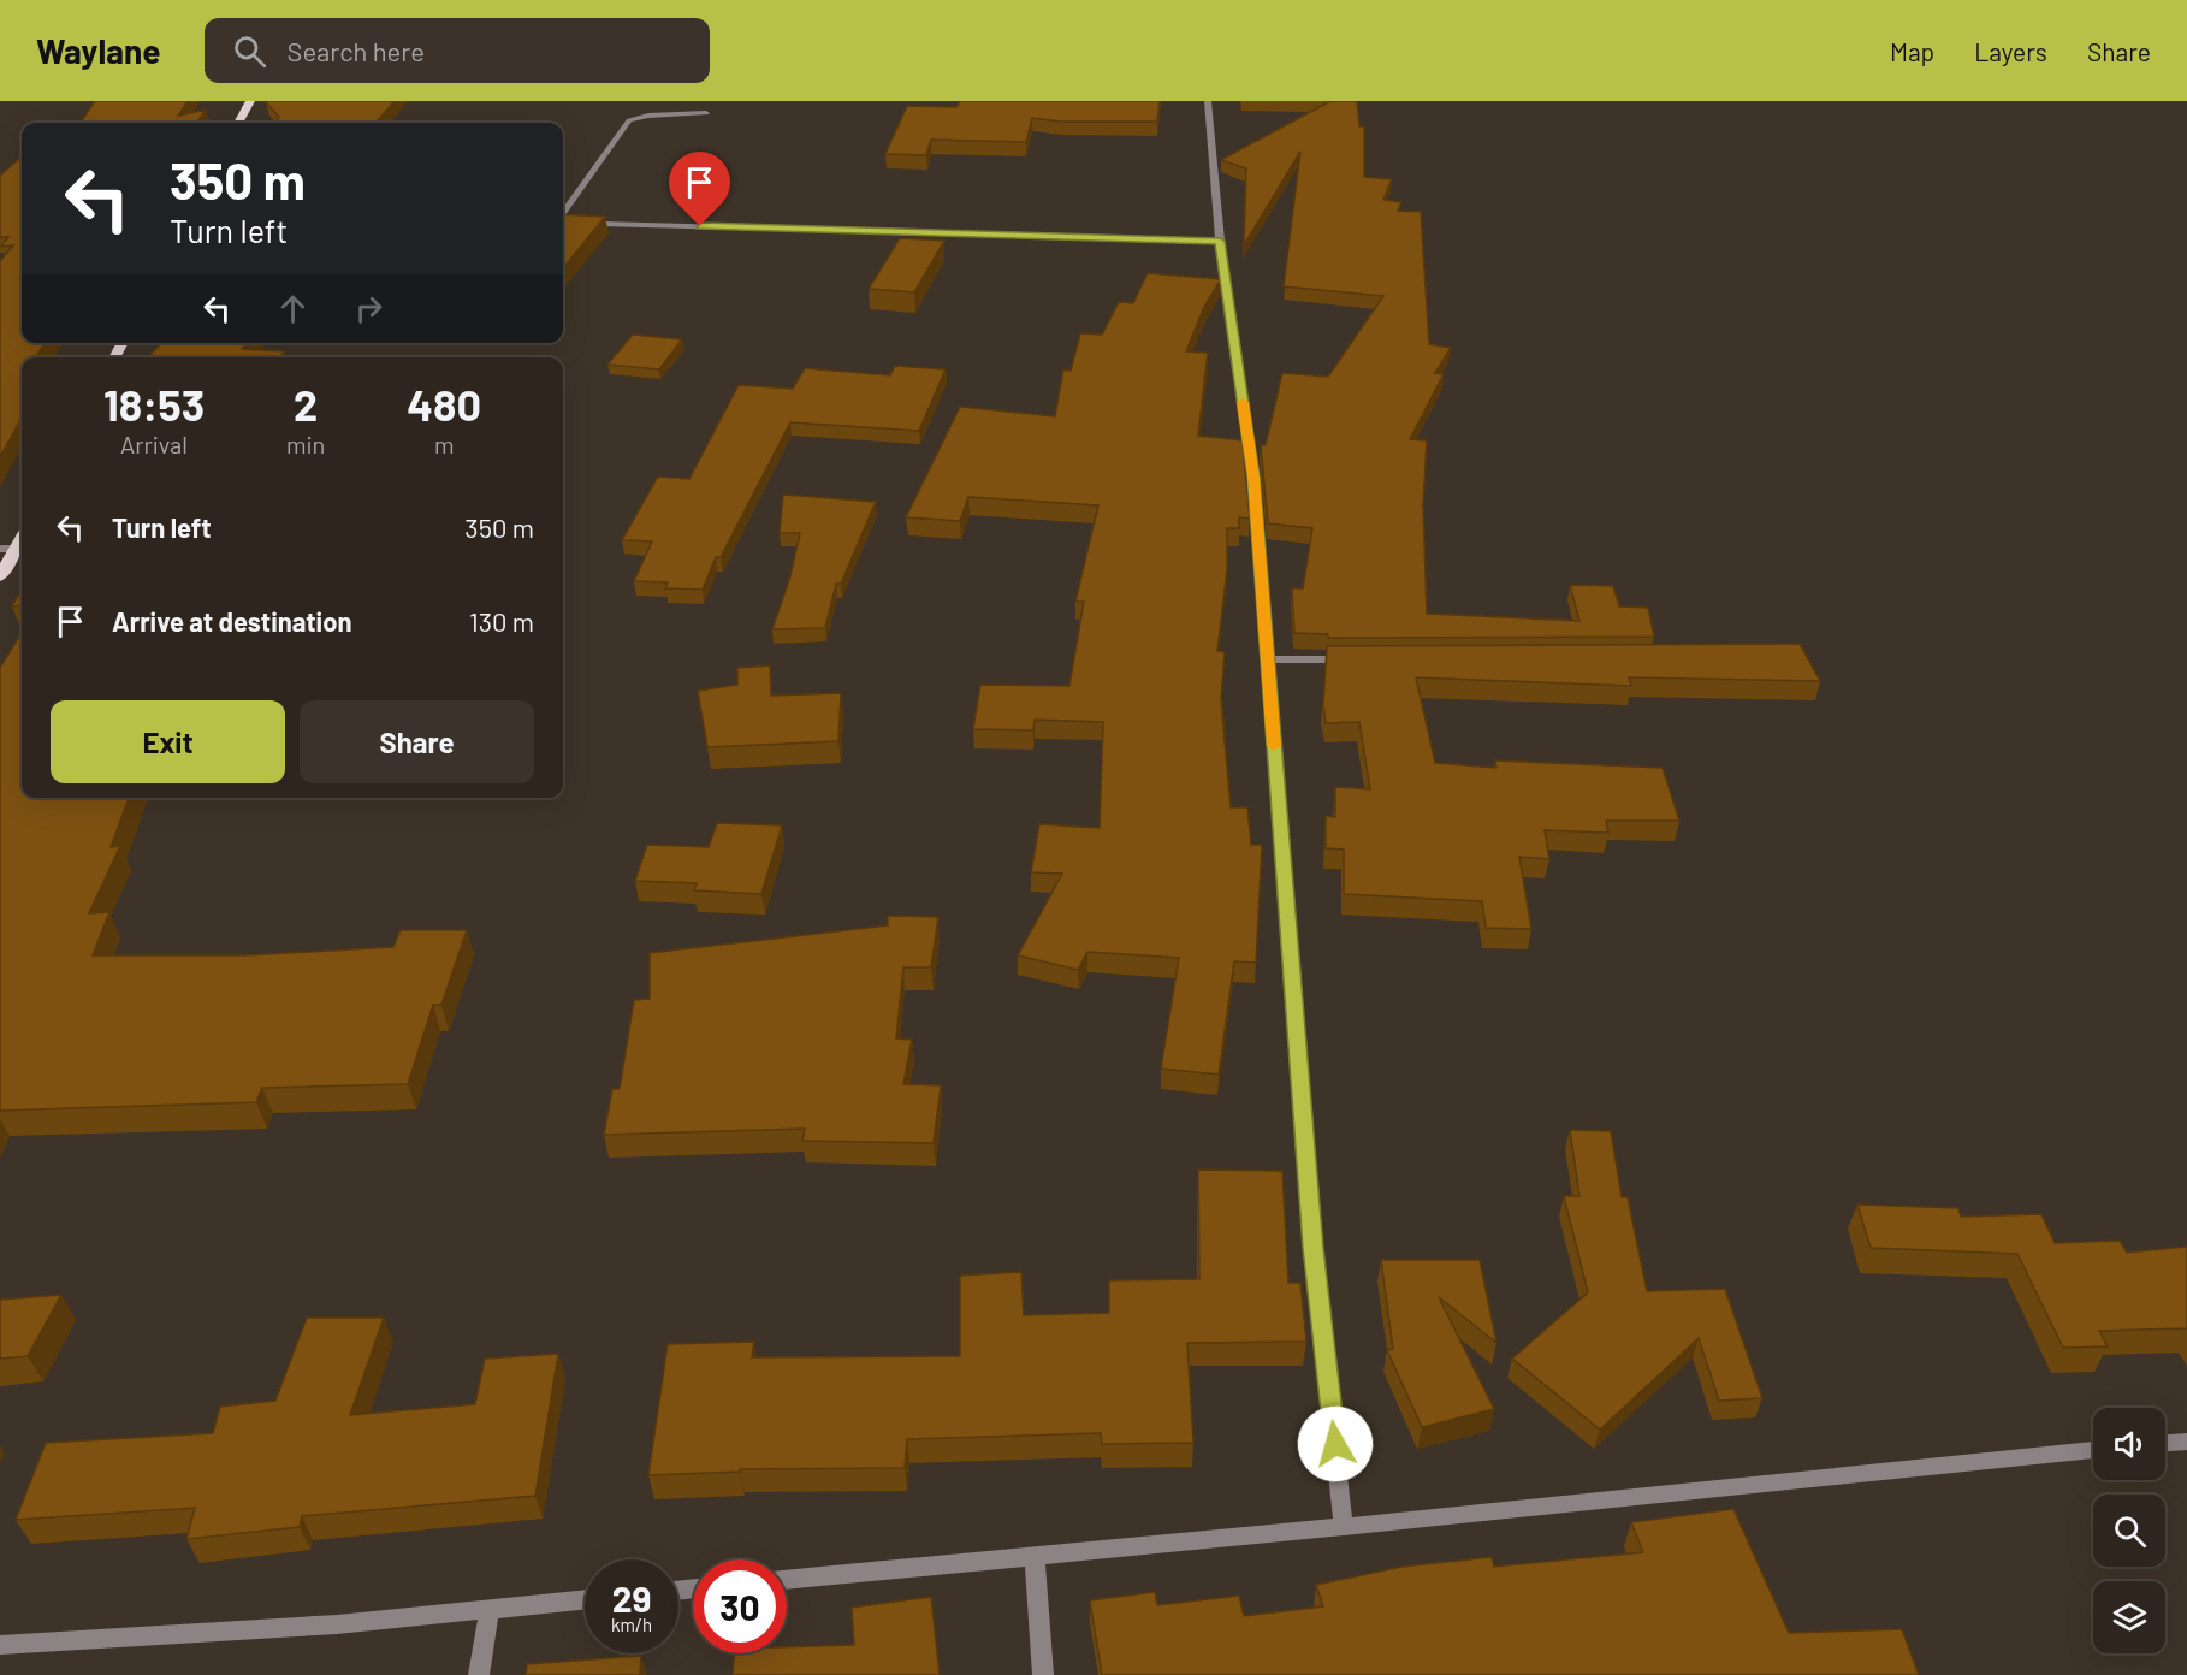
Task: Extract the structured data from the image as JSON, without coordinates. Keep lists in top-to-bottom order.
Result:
{
  "page": {
    "header": "Waylane",
    "search": "Search here",
    "nav": ["Map", "Layers", "Share"],
    "turn": ["350 m", "Turn left"],
    "eta": [
      "18:53",
      "Arrival",
      "2",
      "min",
      "480",
      "m"
    ],
    "list": [
      {
        "name": "Turn left",
        "value": "350 m"
      },
      {
        "name": "Arrive at destination",
        "value": "130 m"
      }
    ],
    "buttons": ["Exit", "Share"],
    "speed": "29 km/h",
    "limit": "30"
  }
}
